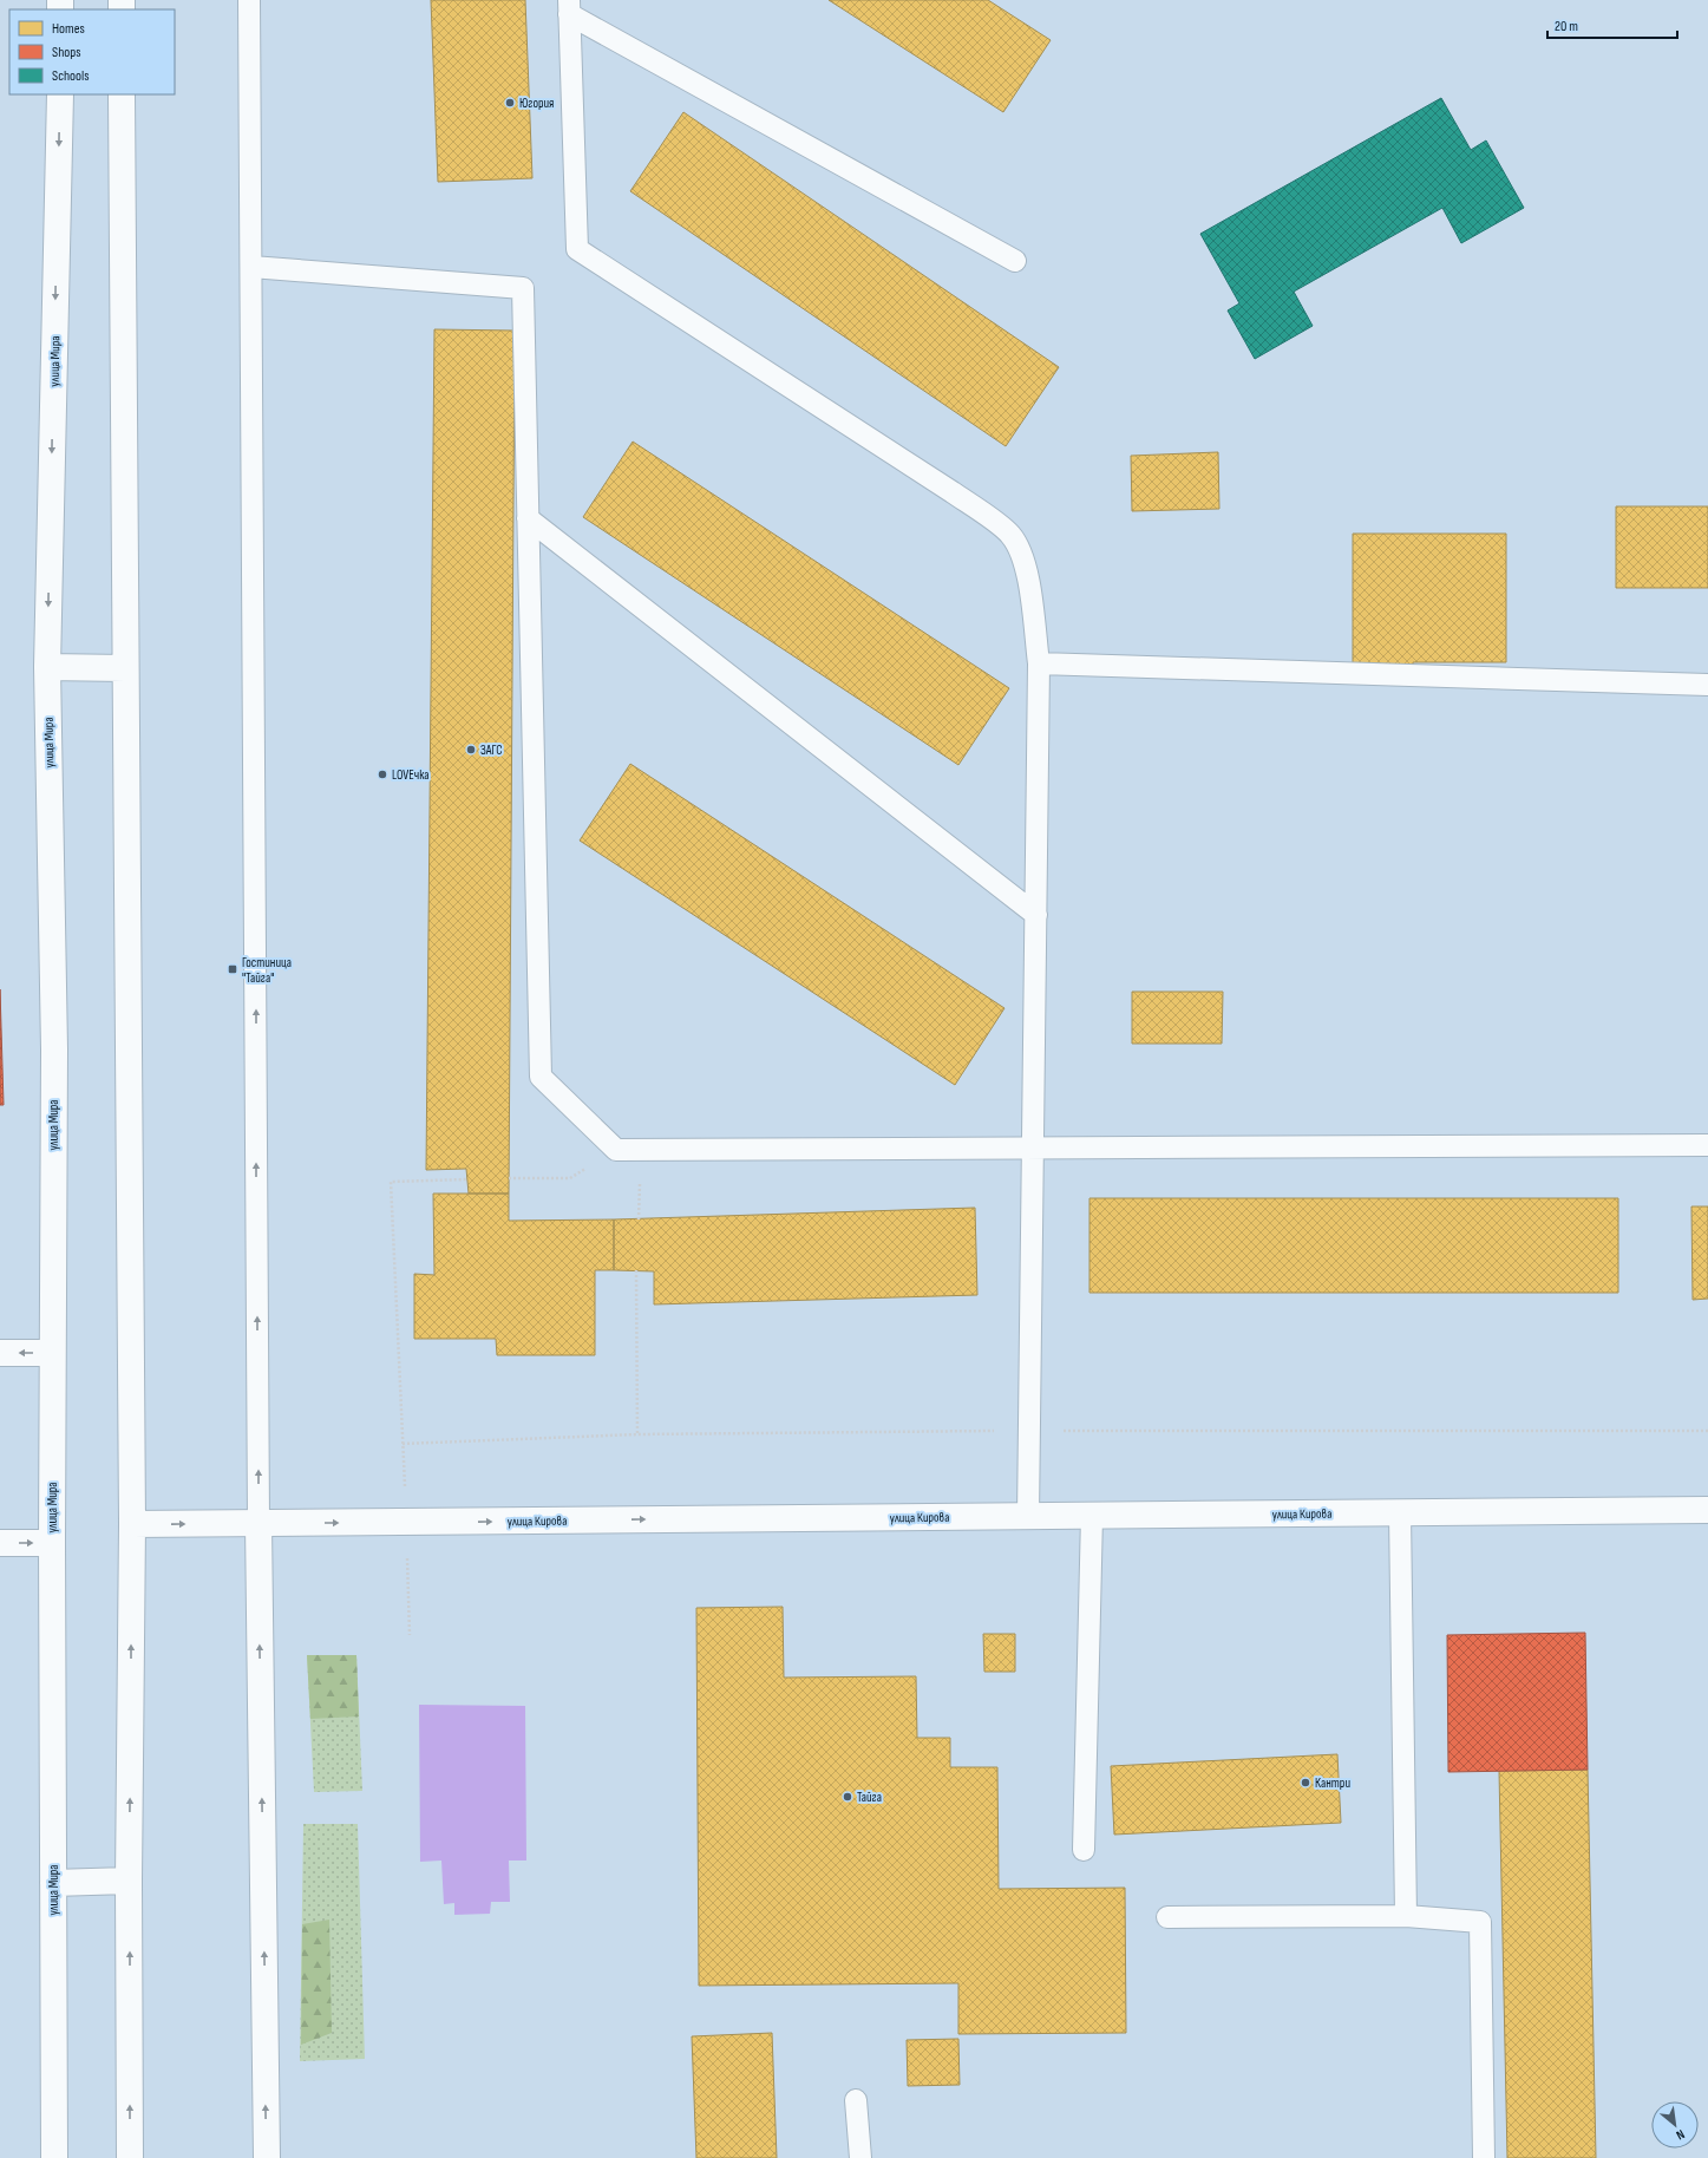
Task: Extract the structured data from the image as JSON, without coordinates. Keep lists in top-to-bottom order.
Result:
{
  "streets": {
    "main road": ["улица Мира", "улица Кирова"]
  },
  "one_way": ["улица Кирова"],
  "places": {
    "other": [
      "Югория",
      "ЗАГС",
      "LOVEчка",
      "Кантри",
      "Тайга"
    ],
    "transit": ["Гостиница \"Тайга\""]
  },
  "legend": ["Homes", "Shops", "Schools"],
  "scale_bar": "20 m",
  "north": "bottom right"
}
